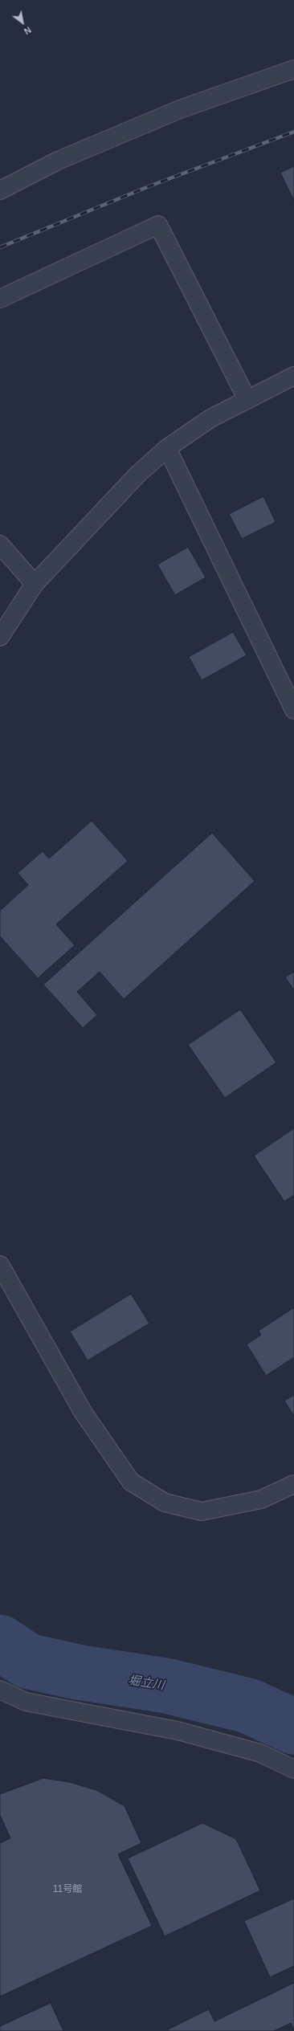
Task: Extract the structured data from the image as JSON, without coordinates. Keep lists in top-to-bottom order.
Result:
{
  "water": ["堀立川"],
  "house_numbers": ["11号館"],
  "north": "bottom right"
}
